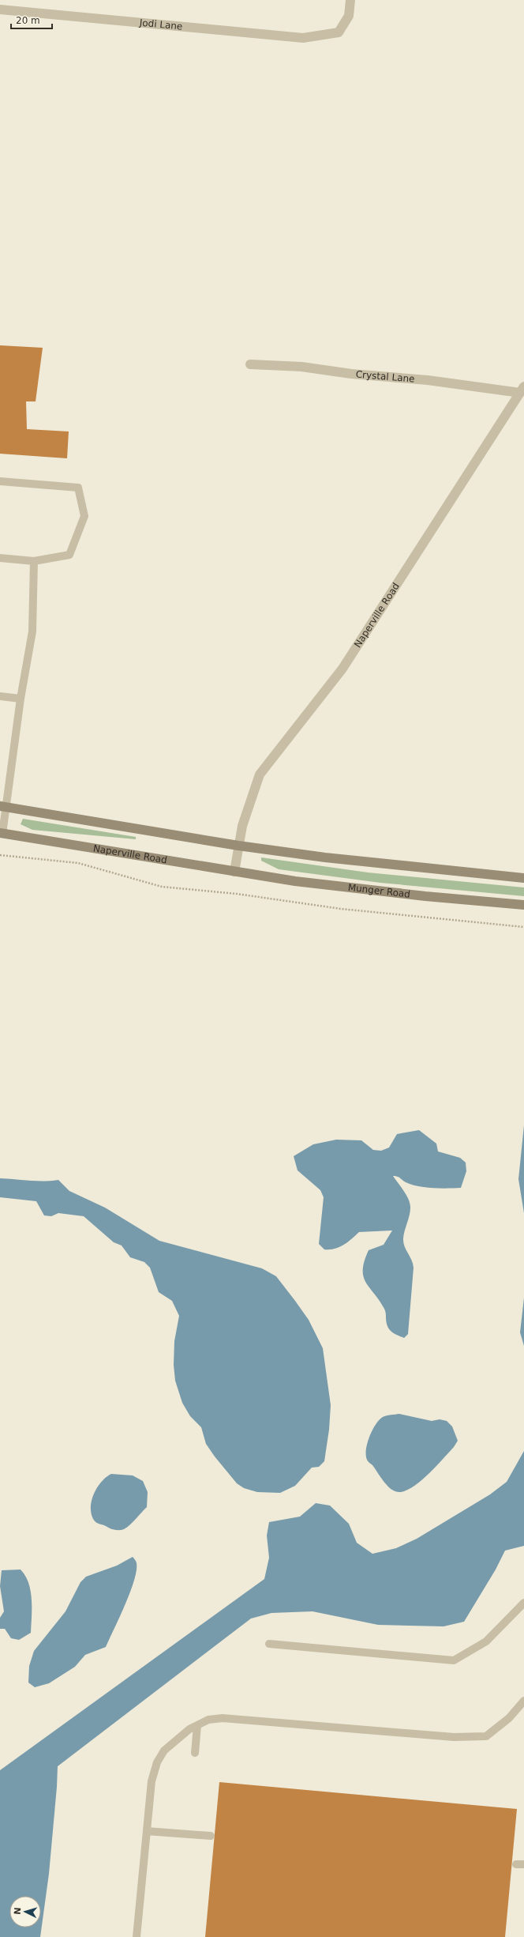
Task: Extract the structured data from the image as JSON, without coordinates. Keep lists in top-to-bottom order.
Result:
{
  "streets": {
    "street": [
      "Jodi Lane",
      "Crystal Lane",
      "Naperville Road",
      "Munger Road"
    ]
  },
  "crossings": [
    ["Crystal Lane", "Naperville Road"],
    ["Naperville Road", "Munger Road"]
  ],
  "scale_bar": "20 m",
  "north": "left"
}
